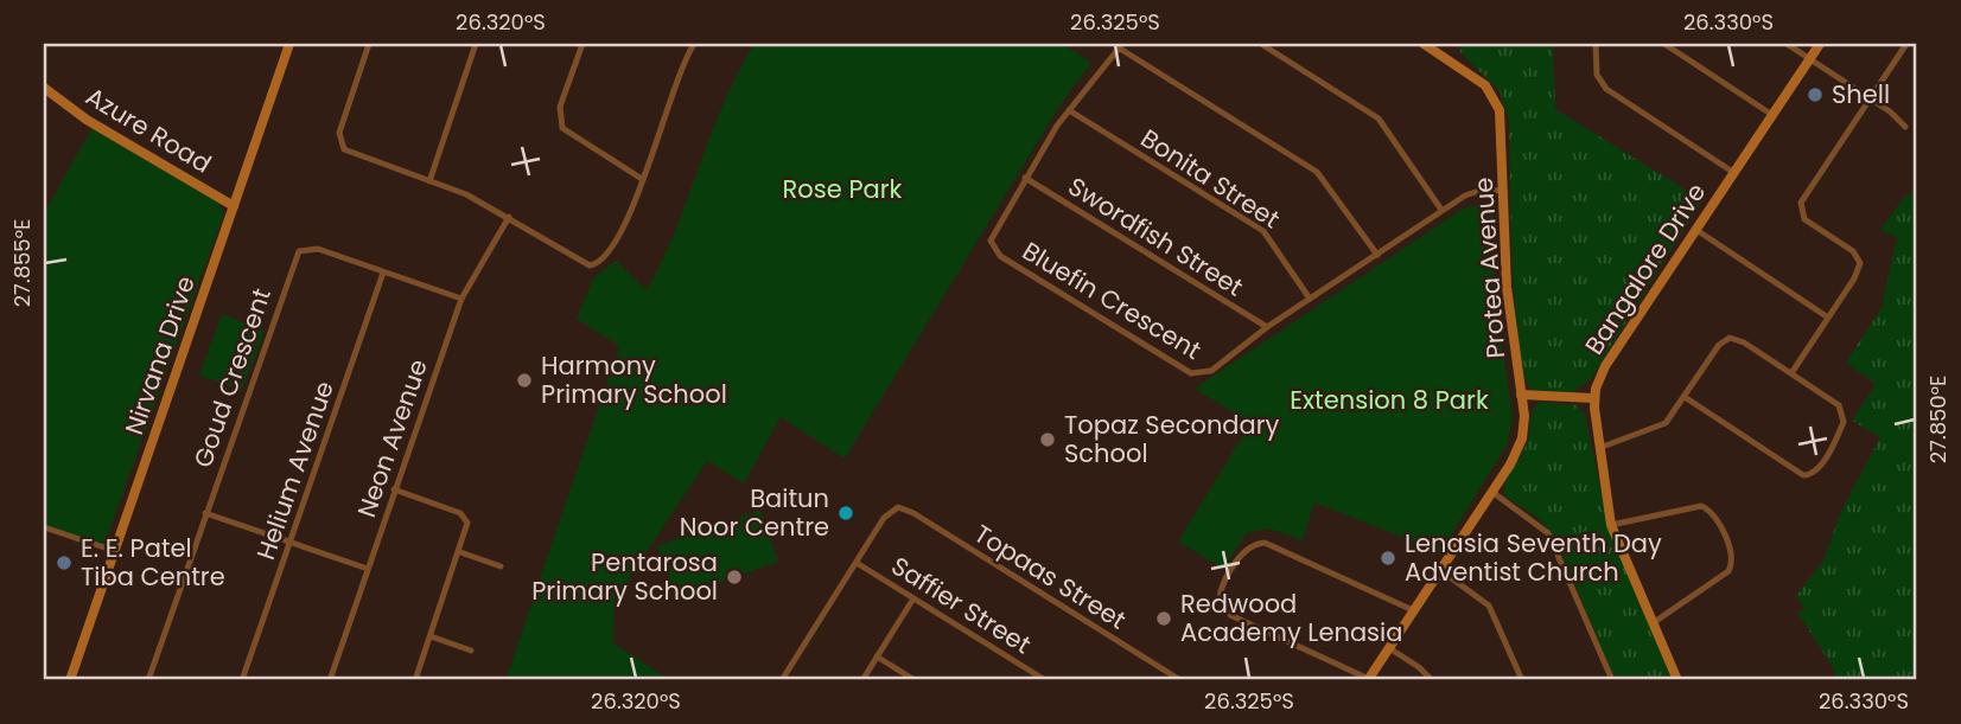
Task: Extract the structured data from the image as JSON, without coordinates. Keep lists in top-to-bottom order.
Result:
{
  "streets": {
    "street": [
      "Azure Road",
      "Bonita Street",
      "Swordfish Street",
      "Protea Avenue",
      "Bangalore Drive",
      "Bluefin Crescent",
      "Nirvana Drive",
      "Goud Crescent",
      "Neon Avenue",
      "Helium Avenue",
      "Topaas Street",
      "Saffier Street"
    ]
  },
  "crossings": [
    ["Azure Road", "Nirvana Drive"],
    ["Bonita Street", "Bluefin Crescent"],
    ["Swordfish Street", "Bluefin Crescent"],
    ["Protea Avenue", "Bluefin Crescent"],
    ["Goud Crescent", "Neon Avenue"],
    ["Goud Crescent", "Helium Avenue"],
    ["Topaas Street", "Saffier Street"]
  ],
  "parks": ["Rose Park", "Extension 8 Park"],
  "places": [
    "Shell",
    "Harmony Primary School",
    "Topaz Secondary School",
    "Baitun Noor Centre",
    "Lenasia Seventh Day Adventist Church",
    "E. E. Patel Tiba Centre",
    "Pentarosa Primary School",
    "Redwood Academy Lenasia"
  ],
  "coordinates": [
    "26.320°S",
    "26.325°S",
    "26.330°S",
    "27.855°E",
    "27.850°E"
  ]
}
